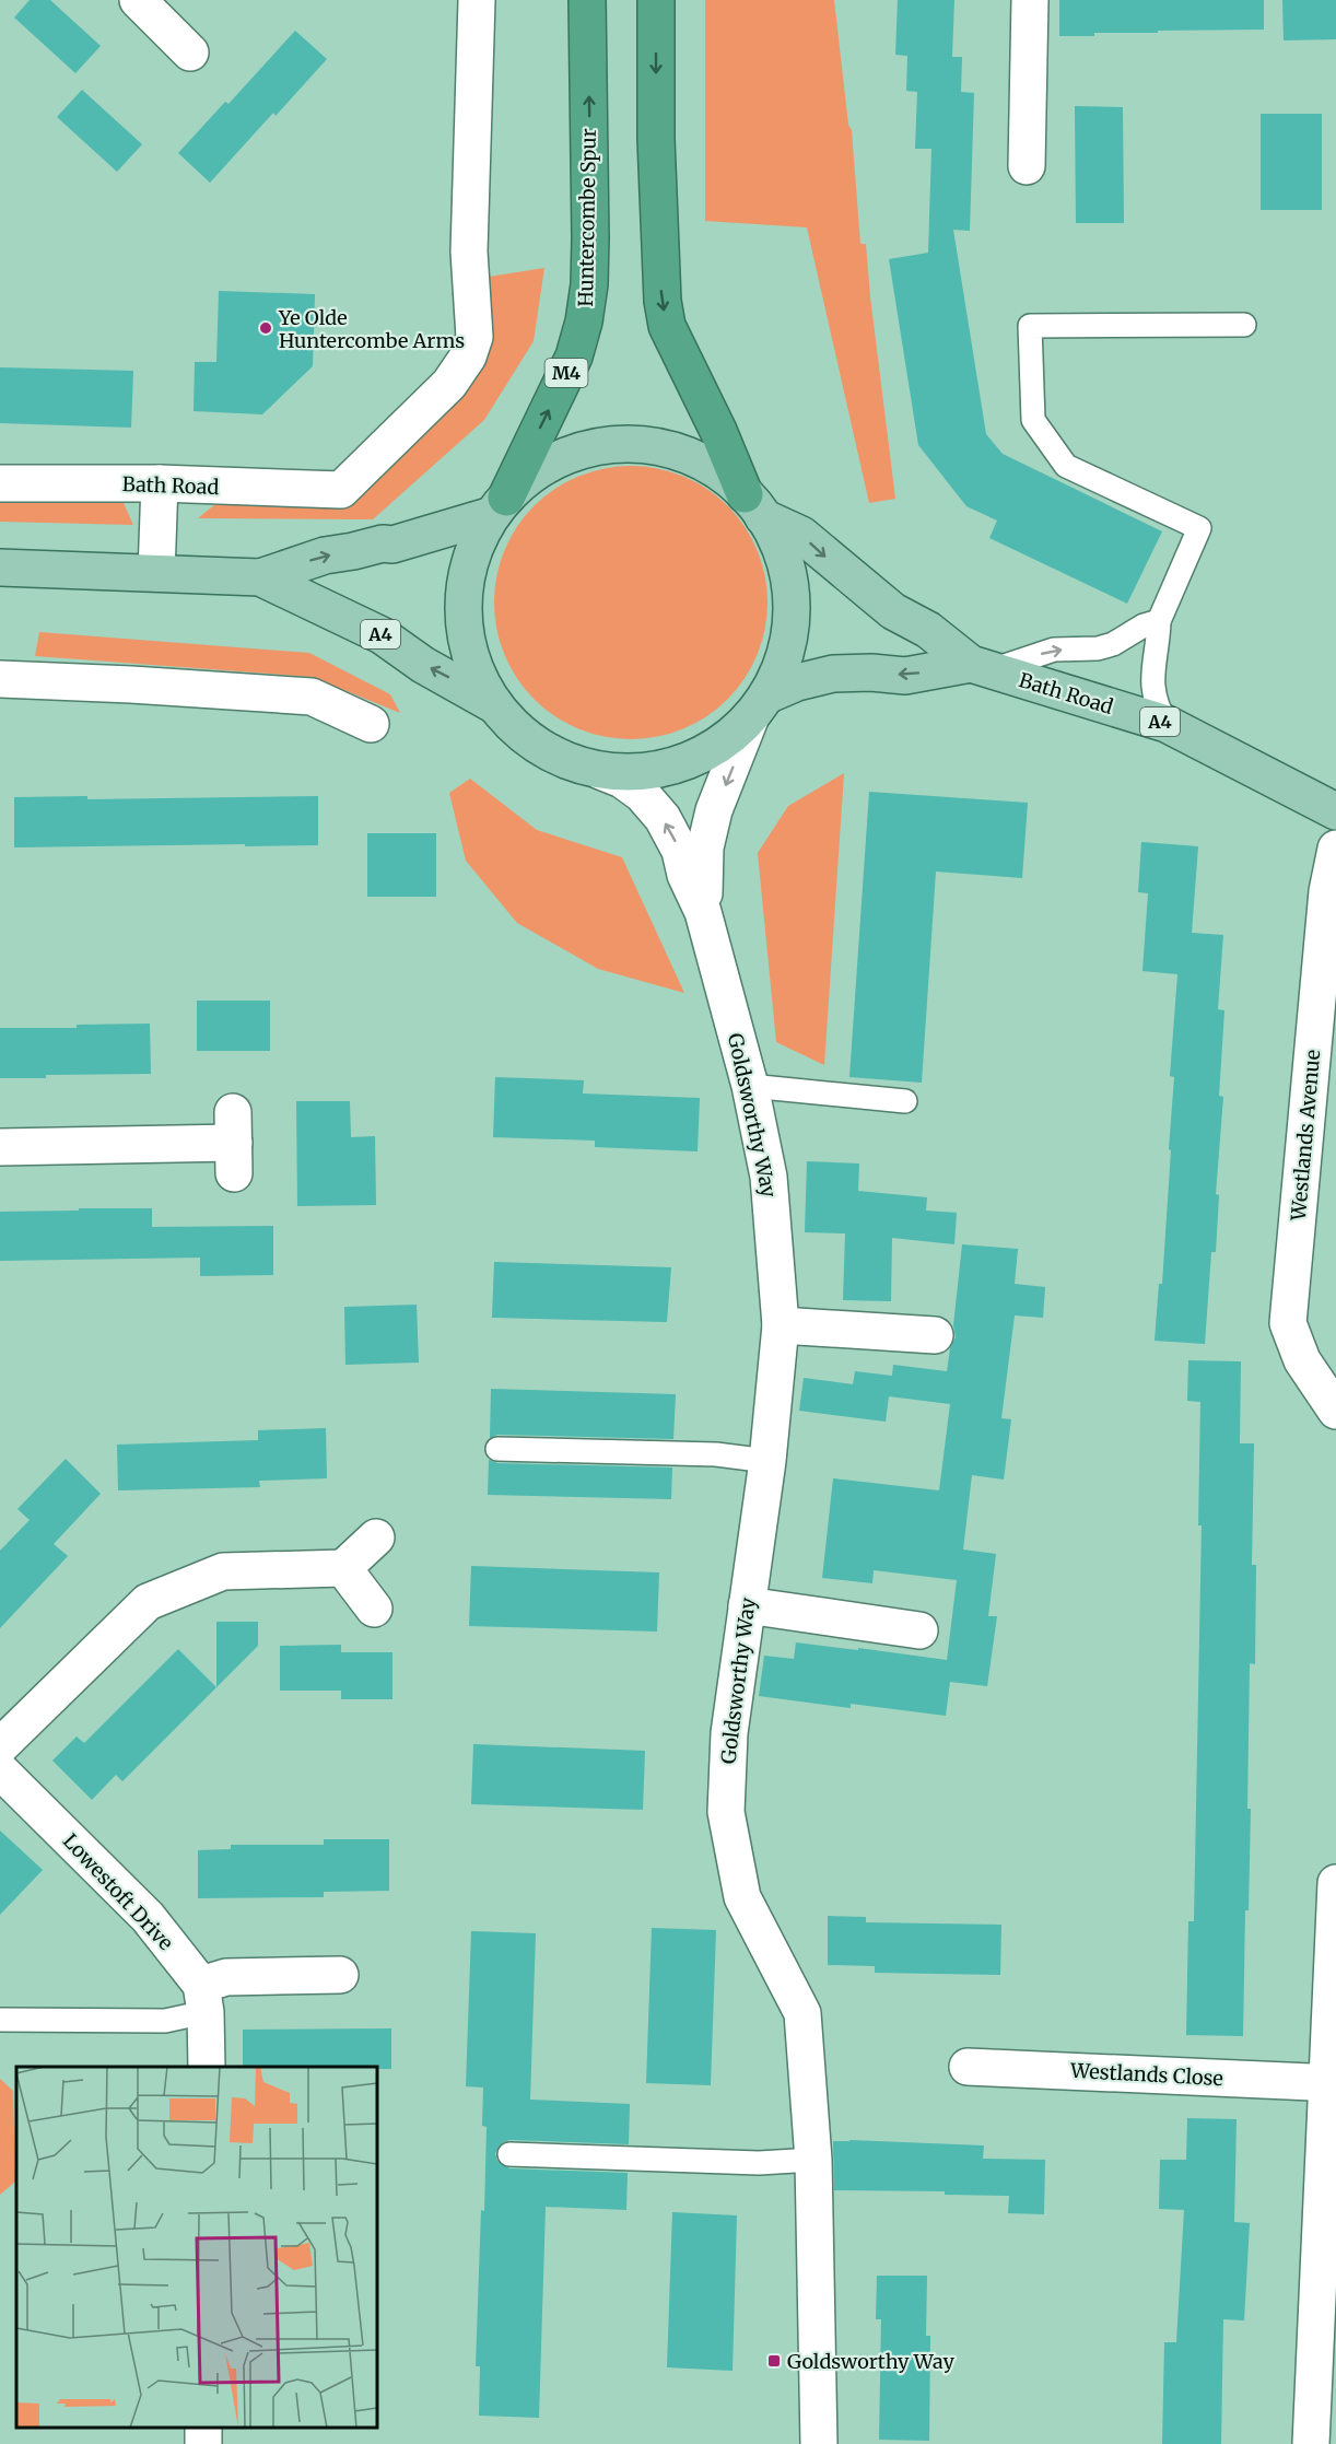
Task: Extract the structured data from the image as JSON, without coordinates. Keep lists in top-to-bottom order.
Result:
{
  "streets": {
    "highway": ["Huntercombe Spur", "M4"],
    "main road": ["Bath Road", "A4"],
    "street": [
      "Goldsworthy Way",
      "Westlands Avenue",
      "Lowestoft Drive",
      "Westlands Close"
    ]
  },
  "crossings": [
    ["Huntercombe Spur", "A4"],
    ["Bath Road", "Goldsworthy Way"]
  ],
  "places": {
    "other": ["Ye Olde Huntercombe Arms"],
    "transit": ["Goldsworthy Way"]
  }
}
